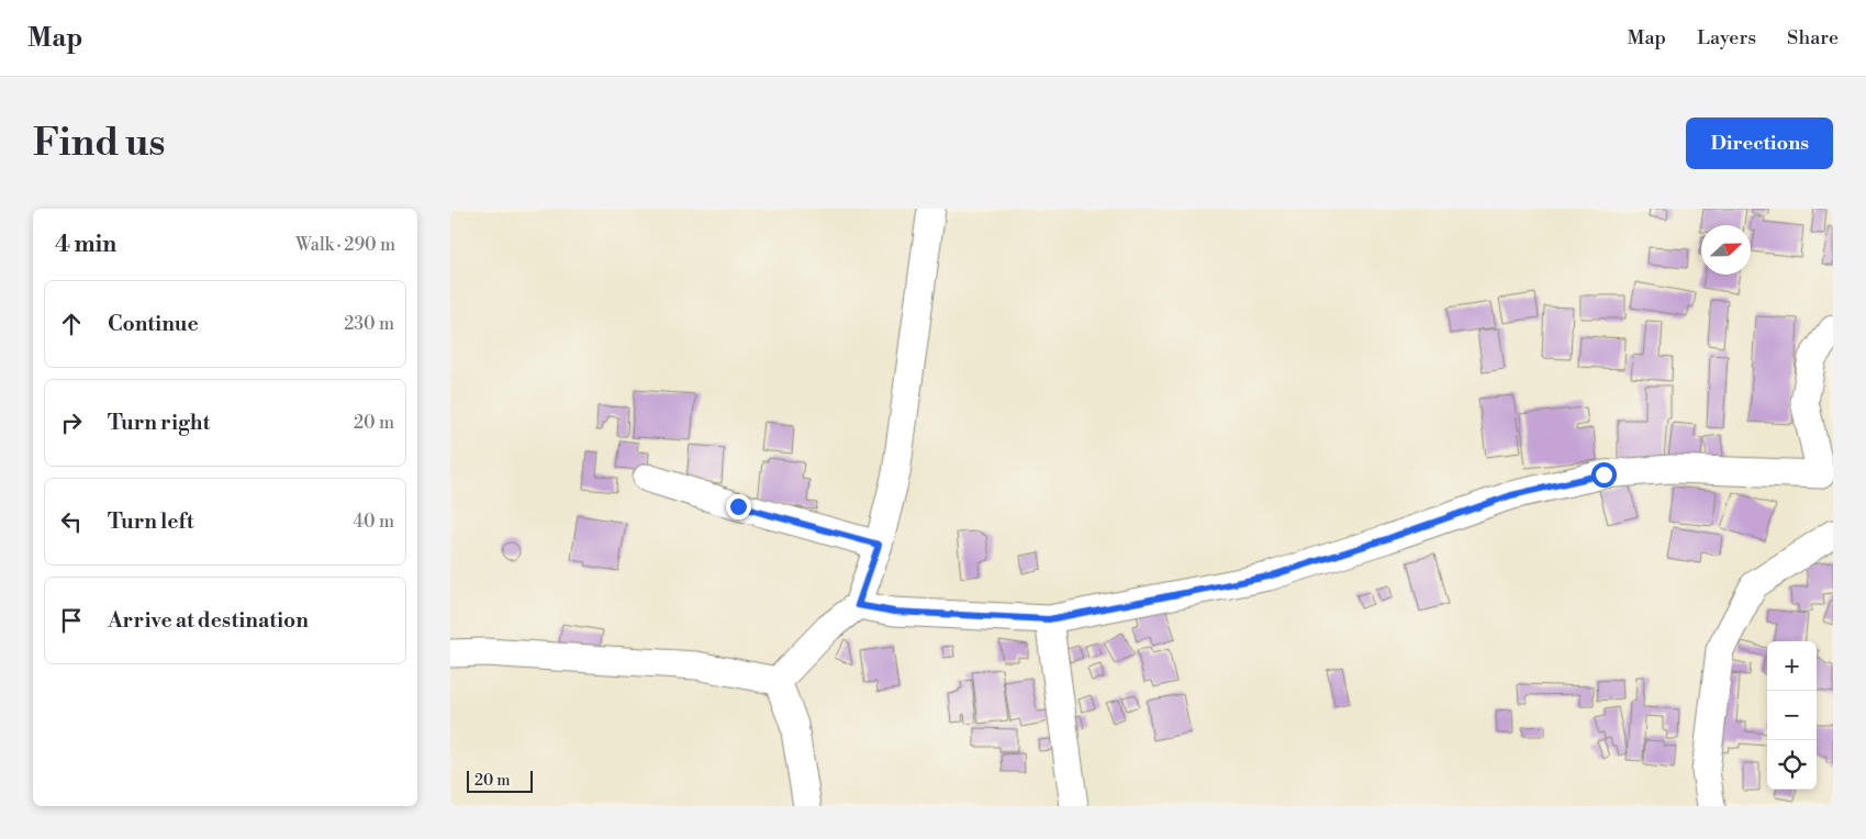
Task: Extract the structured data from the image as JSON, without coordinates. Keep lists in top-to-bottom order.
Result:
{
  "scale_bar": "20 m",
  "north": "right",
  "page": {
    "header": "Map",
    "nav": ["Map", "Layers", "Share"],
    "buttons": "Directions",
    "title": "Find us",
    "heading": ["4 min", "Walk · 290 m"],
    "list": [
      ["Continue", "230 m"],
      ["Turn right", "20 m"],
      ["Turn left", "40 m"],
      "Arrive at destination"
    ],
    "map_buttons": ["+", "−"],
    "scale": "20 m"
  }
}
